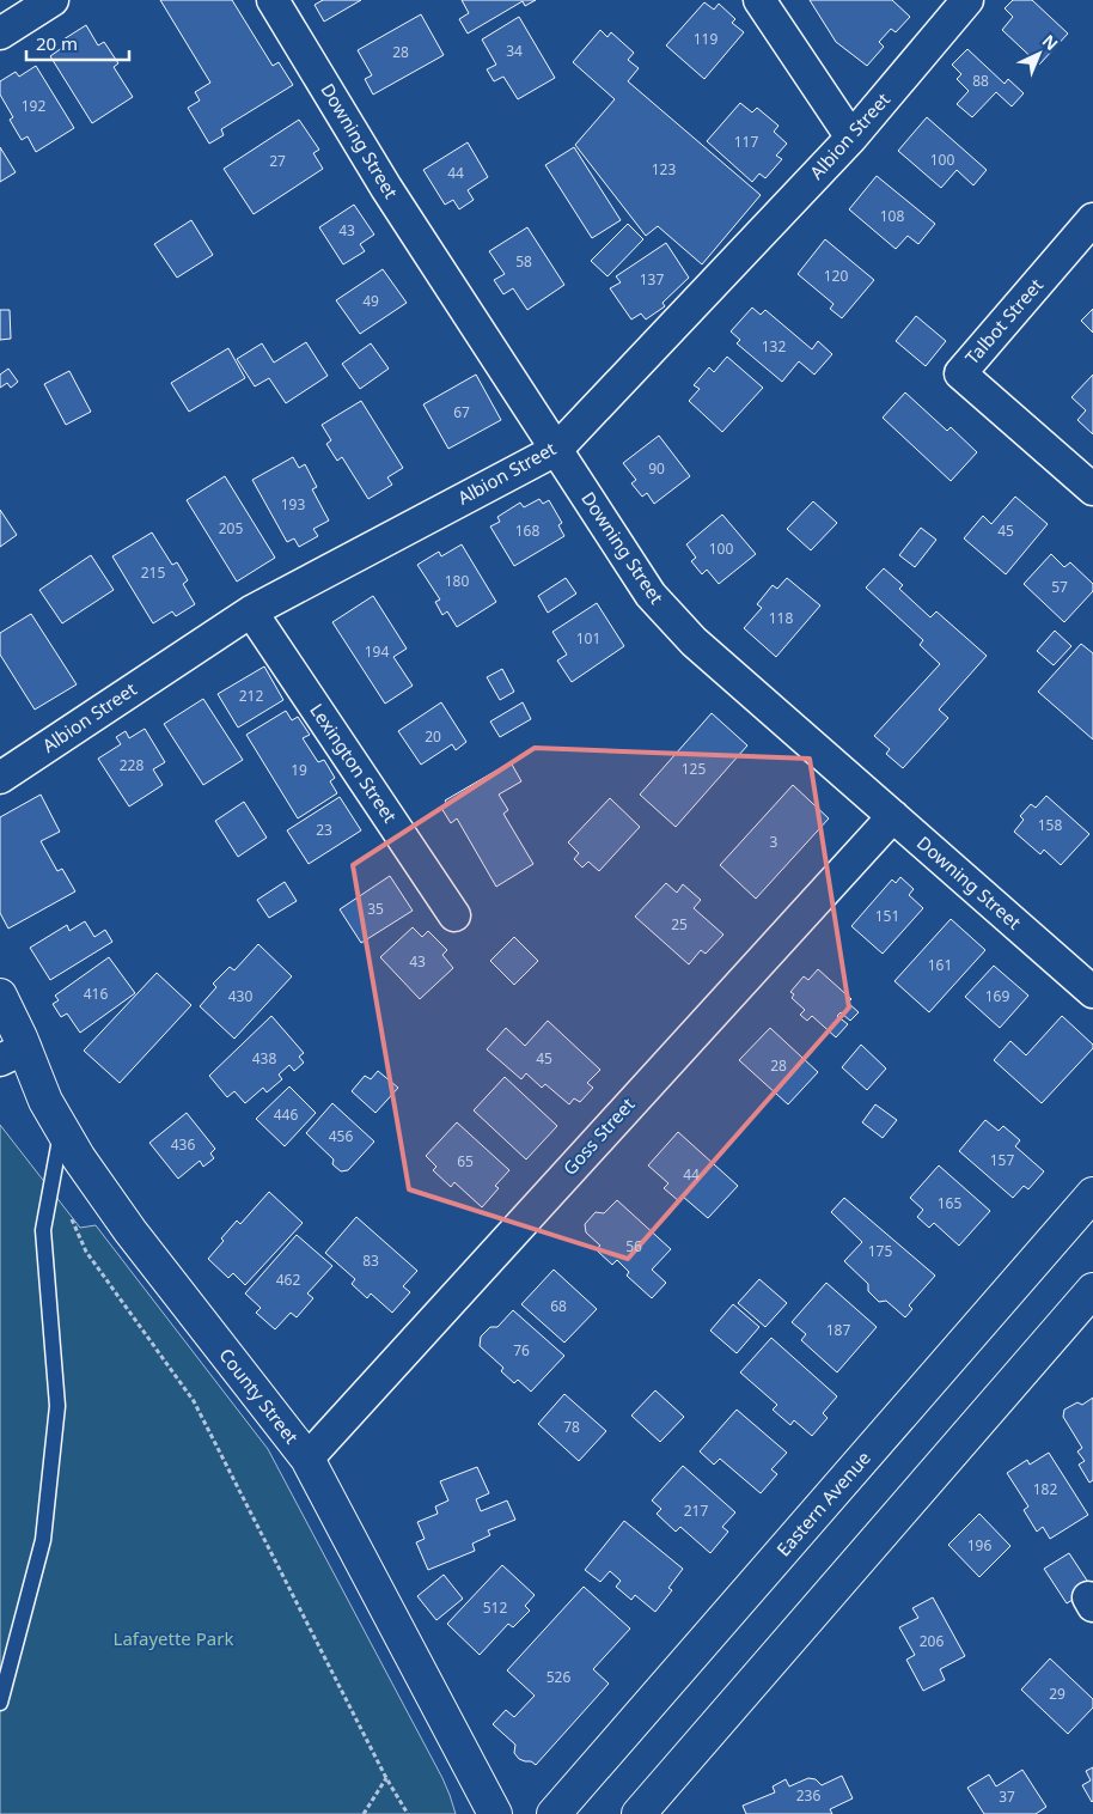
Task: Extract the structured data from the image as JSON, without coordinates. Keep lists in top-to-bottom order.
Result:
{
  "streets": {
    "main road": ["County Street", "Eastern Avenue"],
    "street": [
      "Albion Street",
      "Downing Street",
      "Talbot Street",
      "Lexington Street",
      "Goss Street"
    ]
  },
  "crossings": [
    ["Albion Street", "Downing Street"],
    ["Albion Street", "Lexington Street"],
    ["Downing Street", "Goss Street"],
    ["Goss Street", "County Street"]
  ],
  "parks": ["Lafayette Park"],
  "house_numbers": [
    "119",
    "34",
    "28",
    "88",
    "192",
    "117",
    "100",
    "27",
    "123",
    "44",
    "108",
    "43",
    "58",
    "120",
    "137",
    "49",
    "132",
    "67",
    "90",
    "193",
    "205",
    "168",
    "45",
    "100",
    "215",
    "180",
    "57",
    "118",
    "101",
    "194",
    "212",
    "20",
    "228",
    "125",
    "19",
    "158",
    "23",
    "3",
    "35",
    "151",
    "25",
    "43",
    "161",
    "416",
    "430",
    "169",
    "438",
    "45",
    "28",
    "446",
    "456",
    "436",
    "157",
    "65",
    "44",
    "165",
    "56",
    "175",
    "83",
    "462",
    "68",
    "187",
    "76",
    "78",
    "182",
    "217",
    "196",
    "512",
    "206",
    "526",
    "29",
    "236",
    "37"
  ],
  "scale_bar": "20 m",
  "north": "top right"
}
